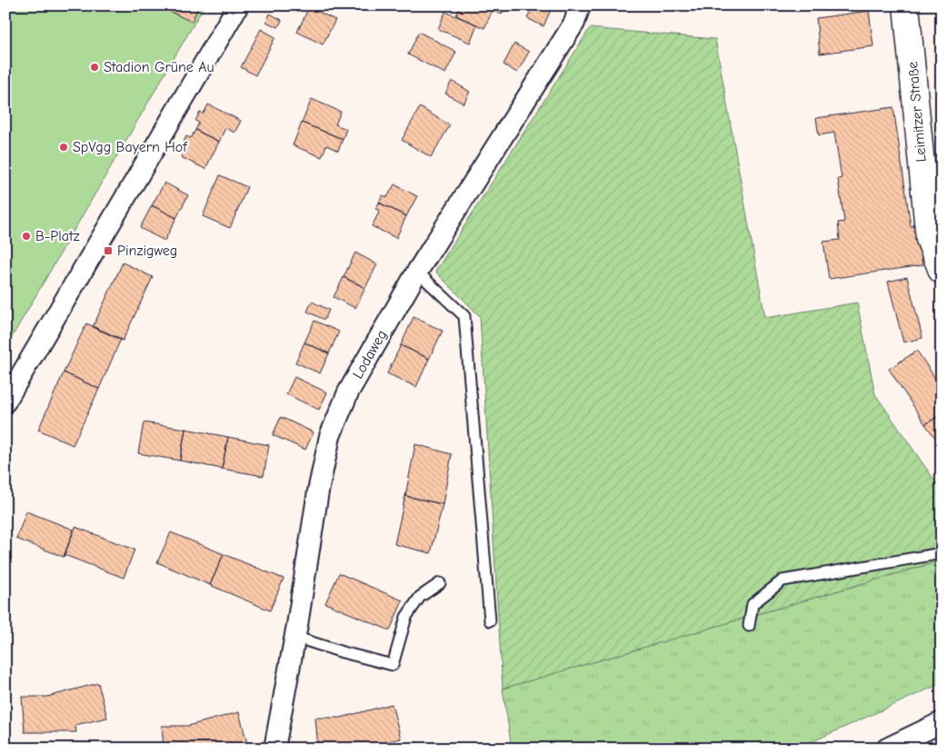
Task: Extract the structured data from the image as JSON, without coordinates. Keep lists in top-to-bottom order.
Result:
{
  "streets": {
    "street": ["Leimitzer Straße", "Lodaweg"]
  },
  "places": {
    "other": ["Stadion Grüne Au", "SpVgg Bayern Hof", "B-Platz"],
    "transit": ["Pinzigweg"]
  }
}
